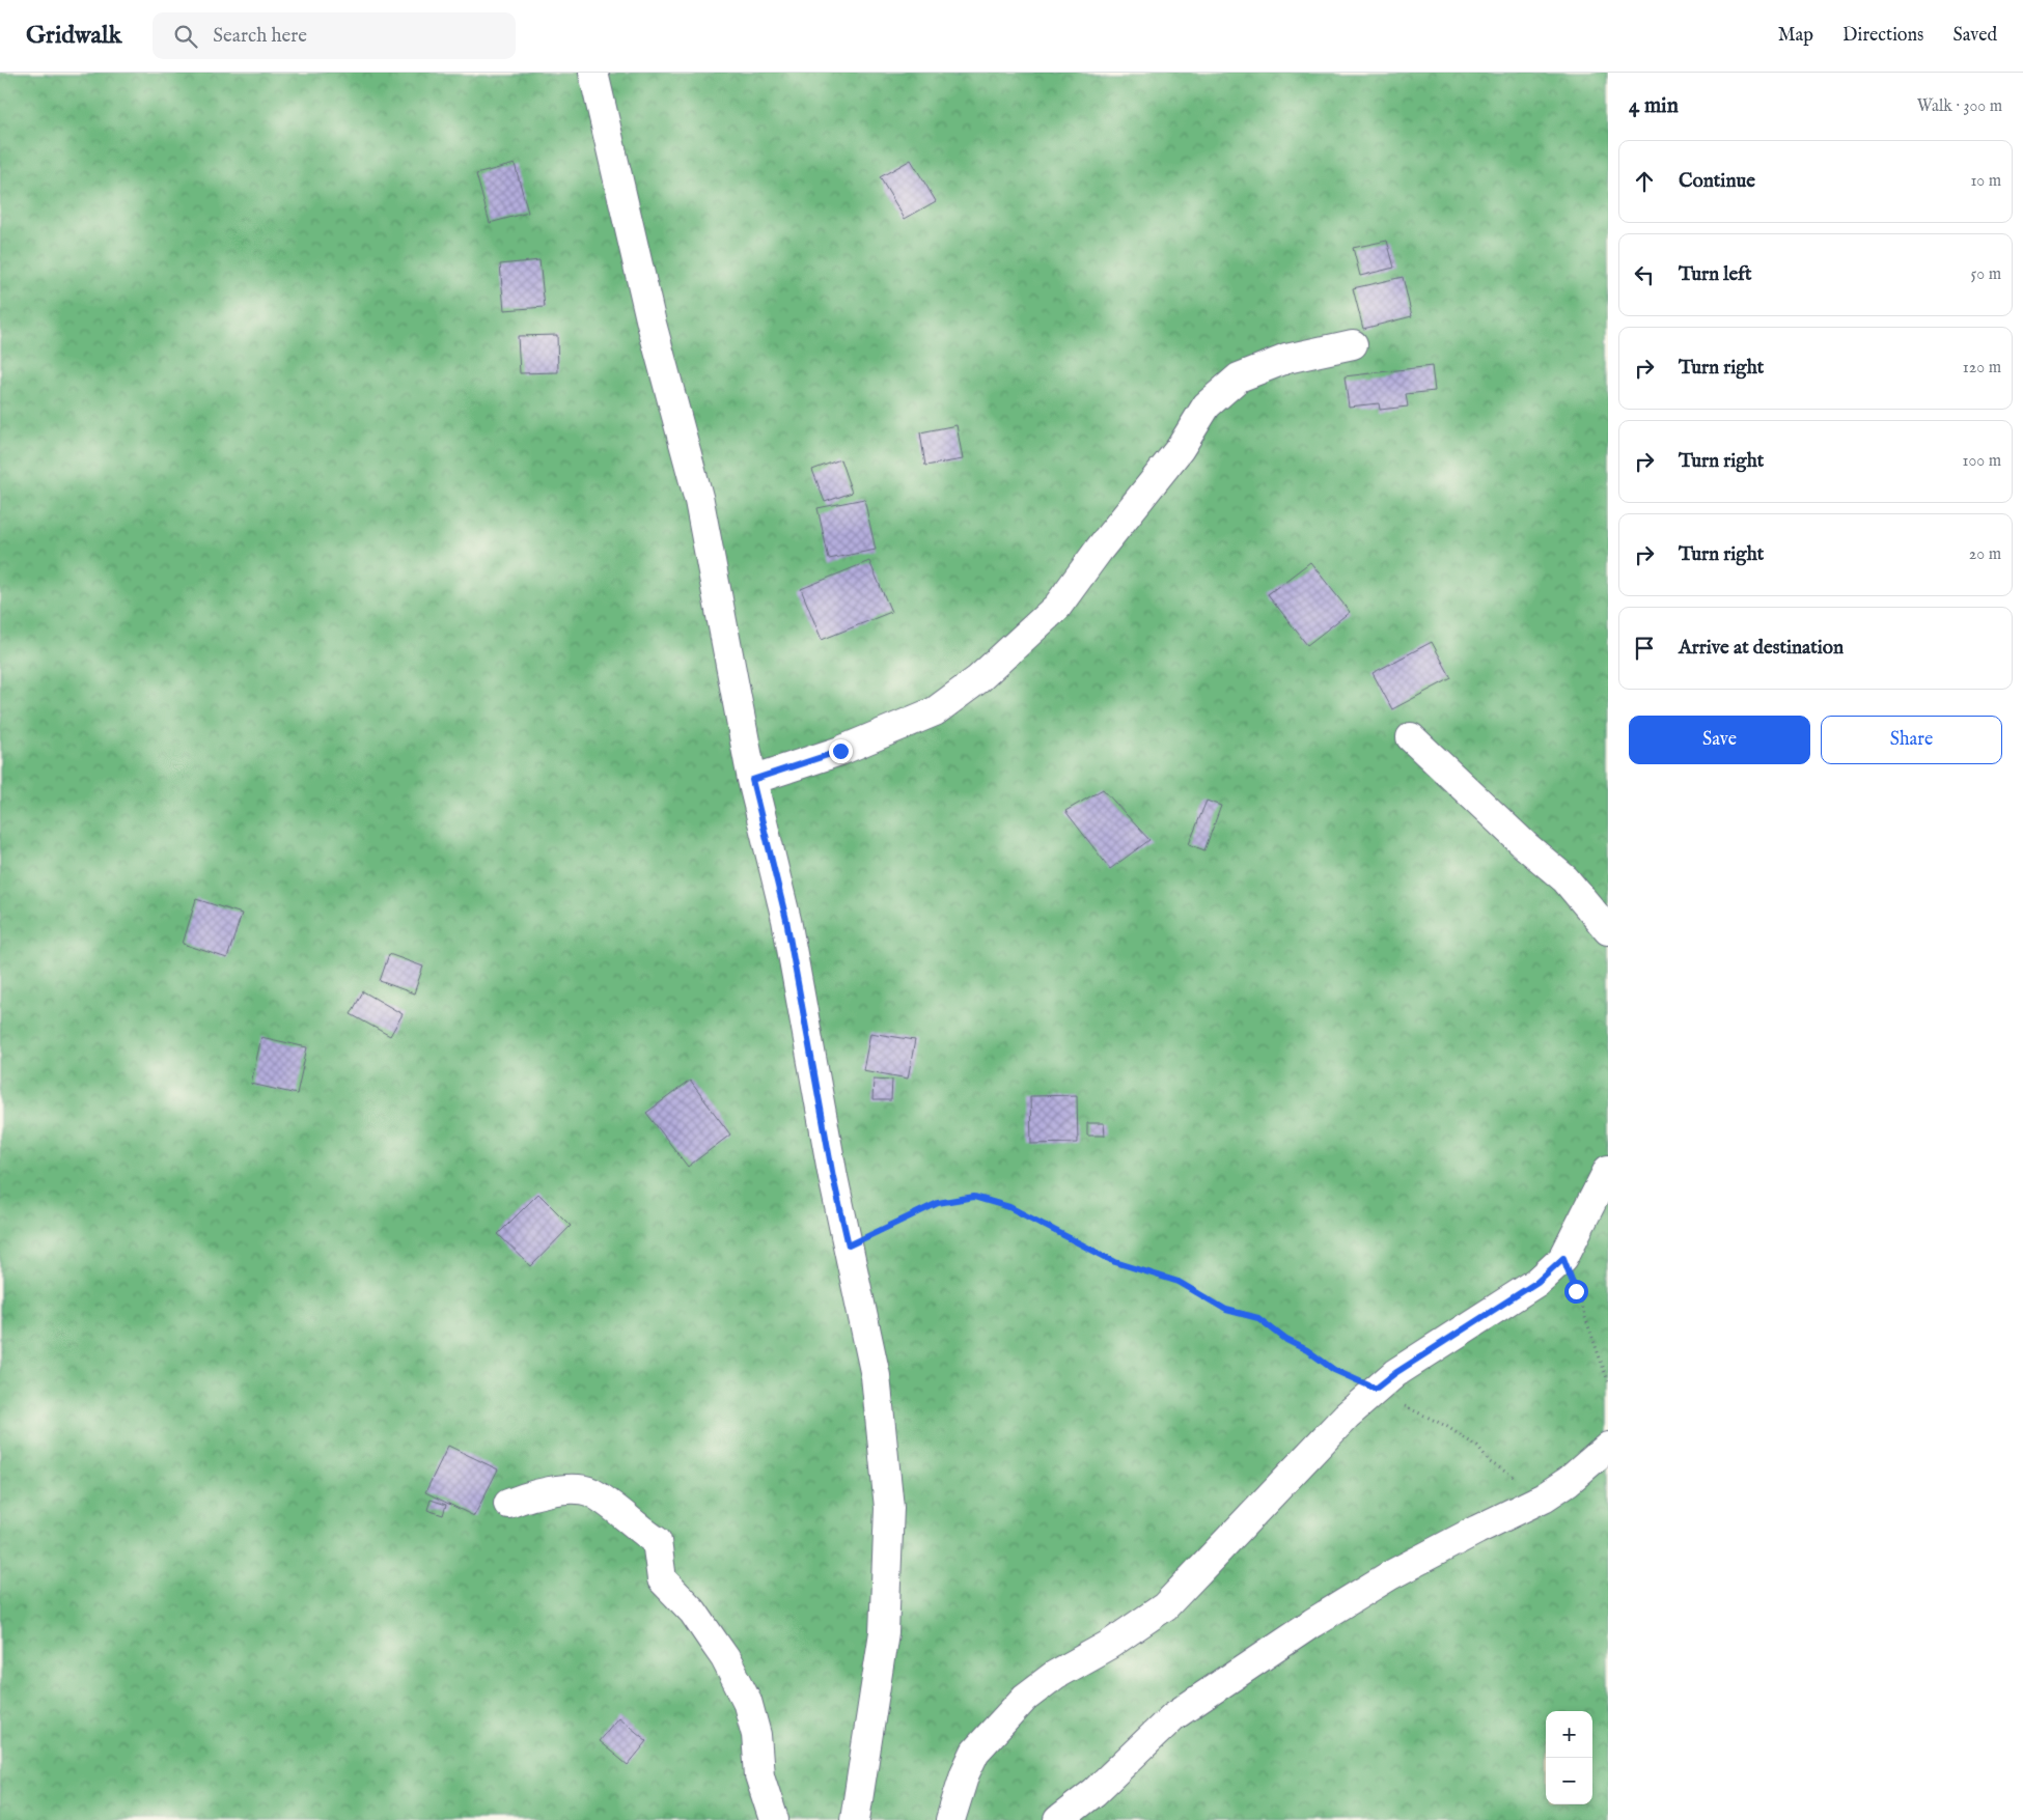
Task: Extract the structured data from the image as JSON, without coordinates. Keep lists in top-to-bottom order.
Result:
{
  "page": {
    "header": "Gridwalk",
    "search": "Search here",
    "nav": ["Map", "Directions", "Saved"],
    "heading": ["4 min", "Walk · 300 m"],
    "list": [
      ["Continue", "10 m"],
      ["Turn left", "50 m"],
      ["Turn right", "120 m"],
      ["Turn right", "100 m"],
      ["Turn right", "20 m"],
      "Arrive at destination"
    ],
    "buttons": ["Save", "Share"],
    "map_buttons": ["+", "−"]
  }
}
